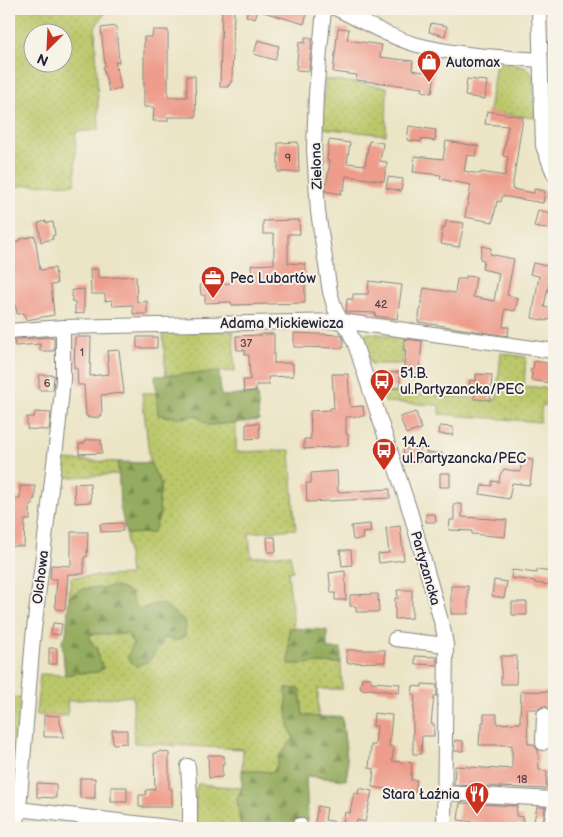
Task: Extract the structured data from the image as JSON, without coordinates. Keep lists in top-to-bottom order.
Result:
{
  "streets": {
    "street": [
      "Zielona",
      "Adama Mickiewicza",
      "Partyzancka",
      "Olchowa"
    ]
  },
  "crossings": [
    ["Zielona", "Adama Mickiewicza"],
    ["Zielona", "Partyzancka"],
    ["Adama Mickiewicza", "Partyzancka"],
    ["Adama Mickiewicza", "Olchowa"]
  ],
  "places": {
    "shop": ["Automax"],
    "office": ["Pec Lubartów"],
    "bus stop": ["51.B. ul.Partyzancka/PEC", "14.A. ul.Partyzancka/PEC"],
    "restaurant": ["Stara Łaźnia"]
  },
  "house_numbers": [
    "9",
    "42",
    "37",
    "1",
    "6",
    "18"
  ],
  "north": "bottom left"
}
